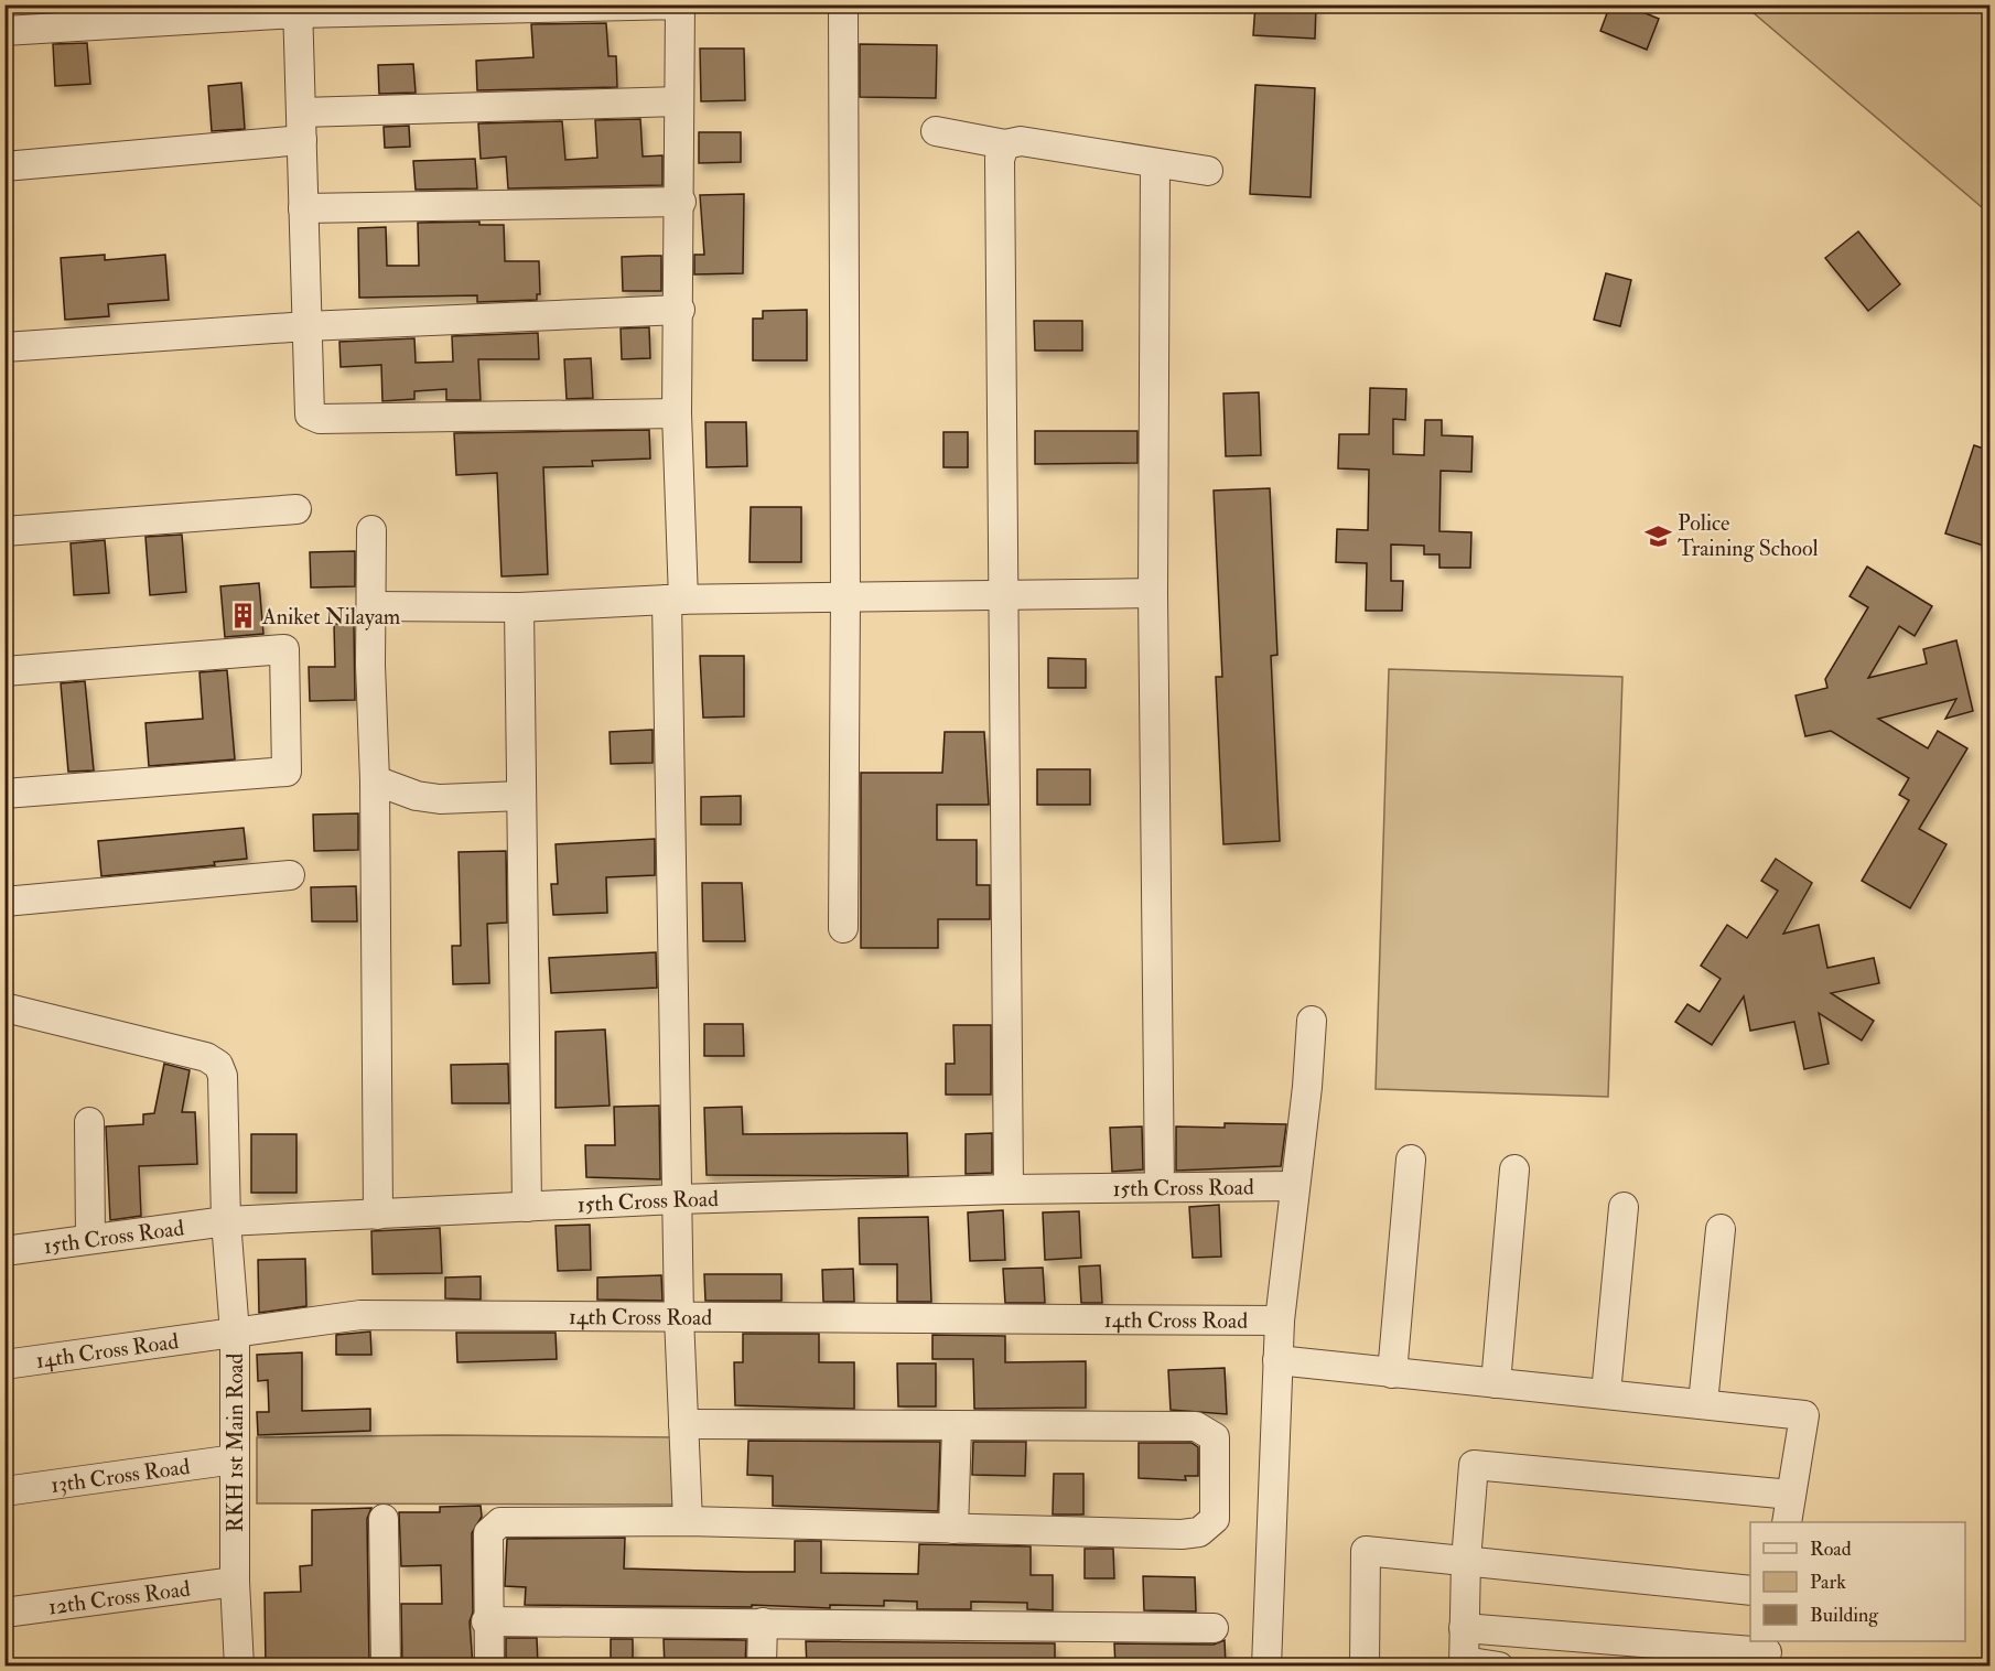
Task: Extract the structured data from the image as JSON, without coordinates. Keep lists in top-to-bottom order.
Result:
{
  "streets": {
    "street": [
      "15th Cross Road",
      "14th Cross Road",
      "RKH 1st Main Road",
      "13th Cross Road",
      "12th Cross Road"
    ]
  },
  "crossings": [
    ["15th Cross Road", "RKH 1st Main Road"],
    ["14th Cross Road", "RKH 1st Main Road"],
    ["RKH 1st Main Road", "13th Cross Road"],
    ["RKH 1st Main Road", "12th Cross Road"]
  ],
  "places": {
    "school or university": ["Police Training School"],
    "building": ["Aniket Nilayam"]
  },
  "legend": ["Road", "Park", "Building"]
}
